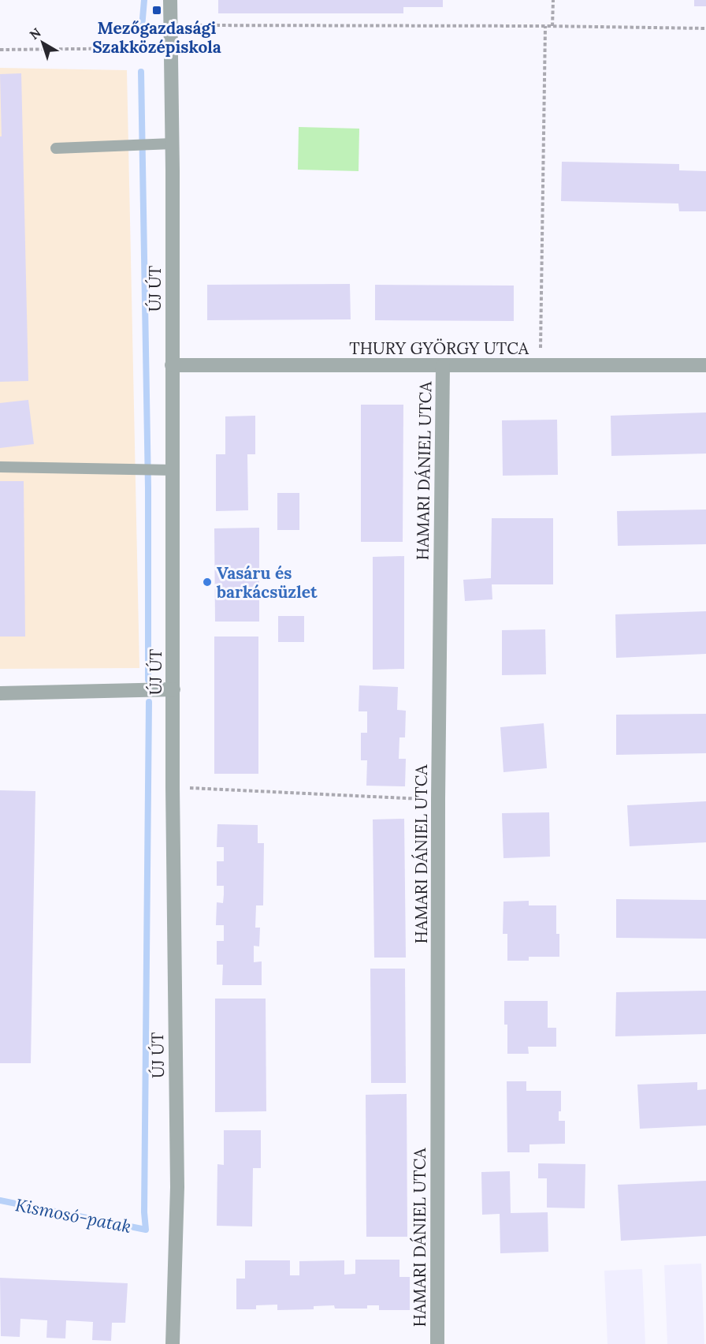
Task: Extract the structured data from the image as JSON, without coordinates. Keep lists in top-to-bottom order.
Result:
{
  "streets": {
    "street": ["ÚJ ÚT", "THURY GYÖRGY UTCA", "HAMARI DÁNIEL UTCA"]
  },
  "crossings": [
    ["ÚJ ÚT", "THURY GYÖRGY UTCA"],
    ["THURY GYÖRGY UTCA", "HAMARI DÁNIEL UTCA"]
  ],
  "water": ["Kismosó-patak"],
  "places": {
    "transit": ["Mezőgazdasági Szakközépiskola"],
    "other": ["Vasáru és barkácsüzlet"]
  },
  "north": "top left"
}
